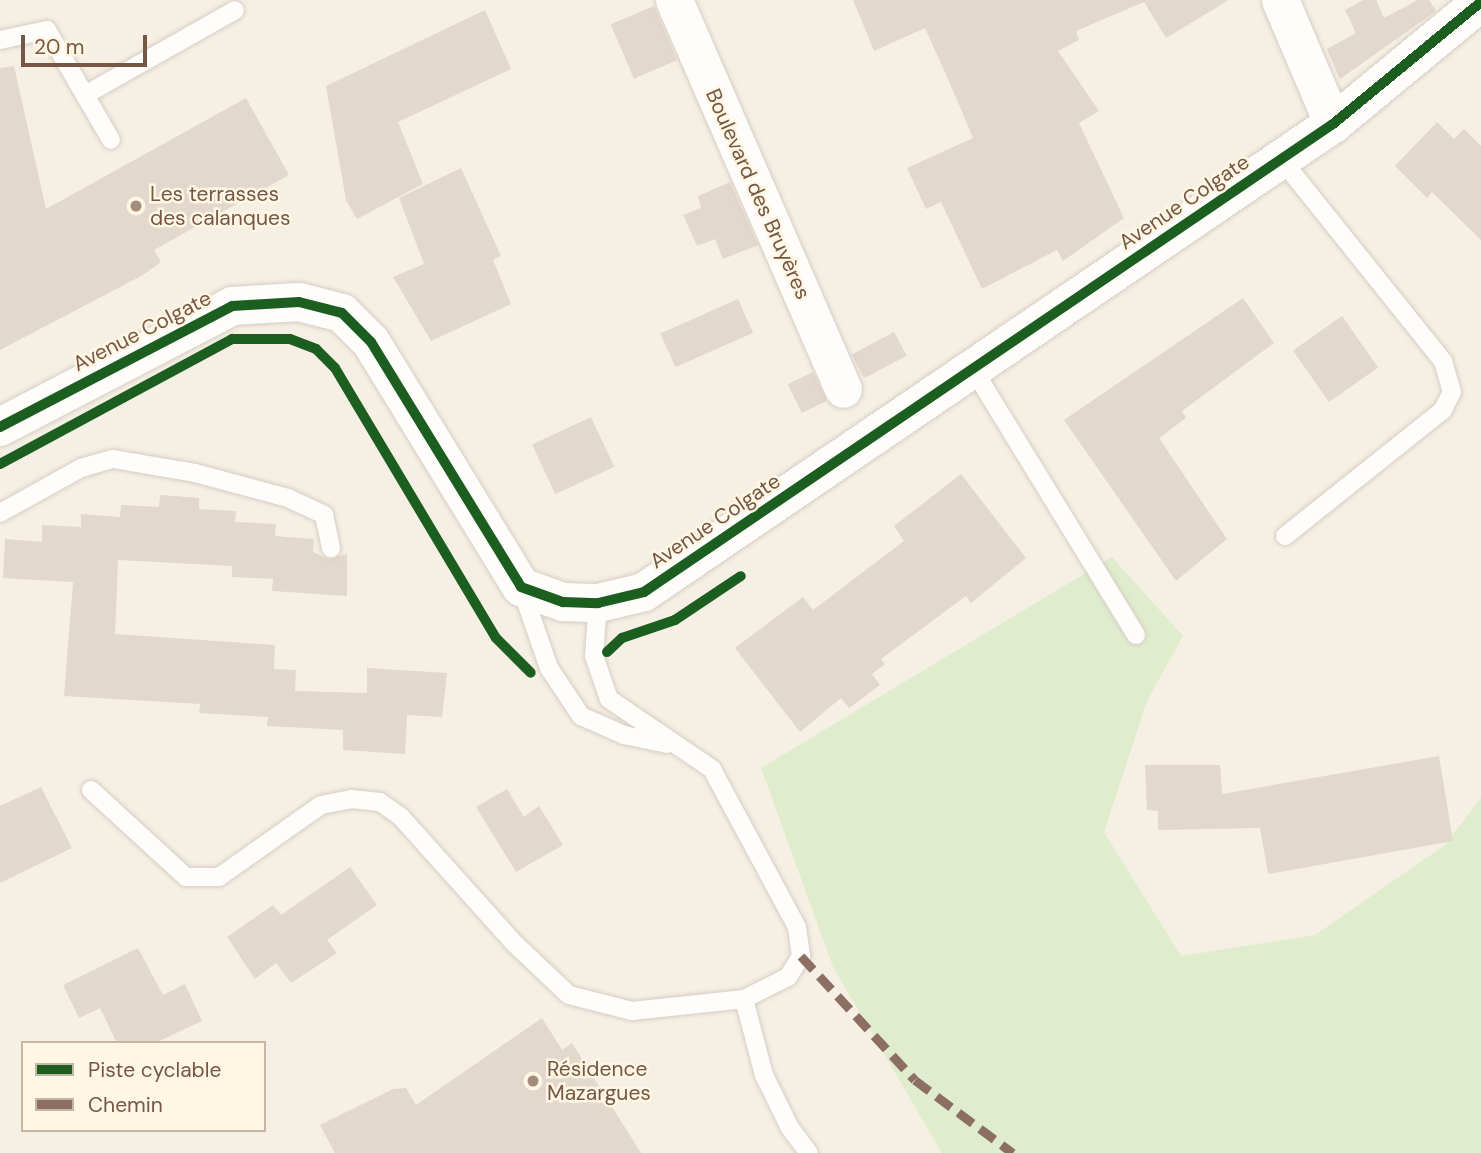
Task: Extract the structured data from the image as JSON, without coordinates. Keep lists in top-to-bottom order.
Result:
{
  "streets": {
    "street": ["Boulevard des Bruyères", "Avenue Colgate"]
  },
  "places": ["Les terrasses des calanques", "Résidence Mazargues"],
  "legend": ["Piste cyclable", "Chemin"],
  "scale_bar": "20 m"
}
